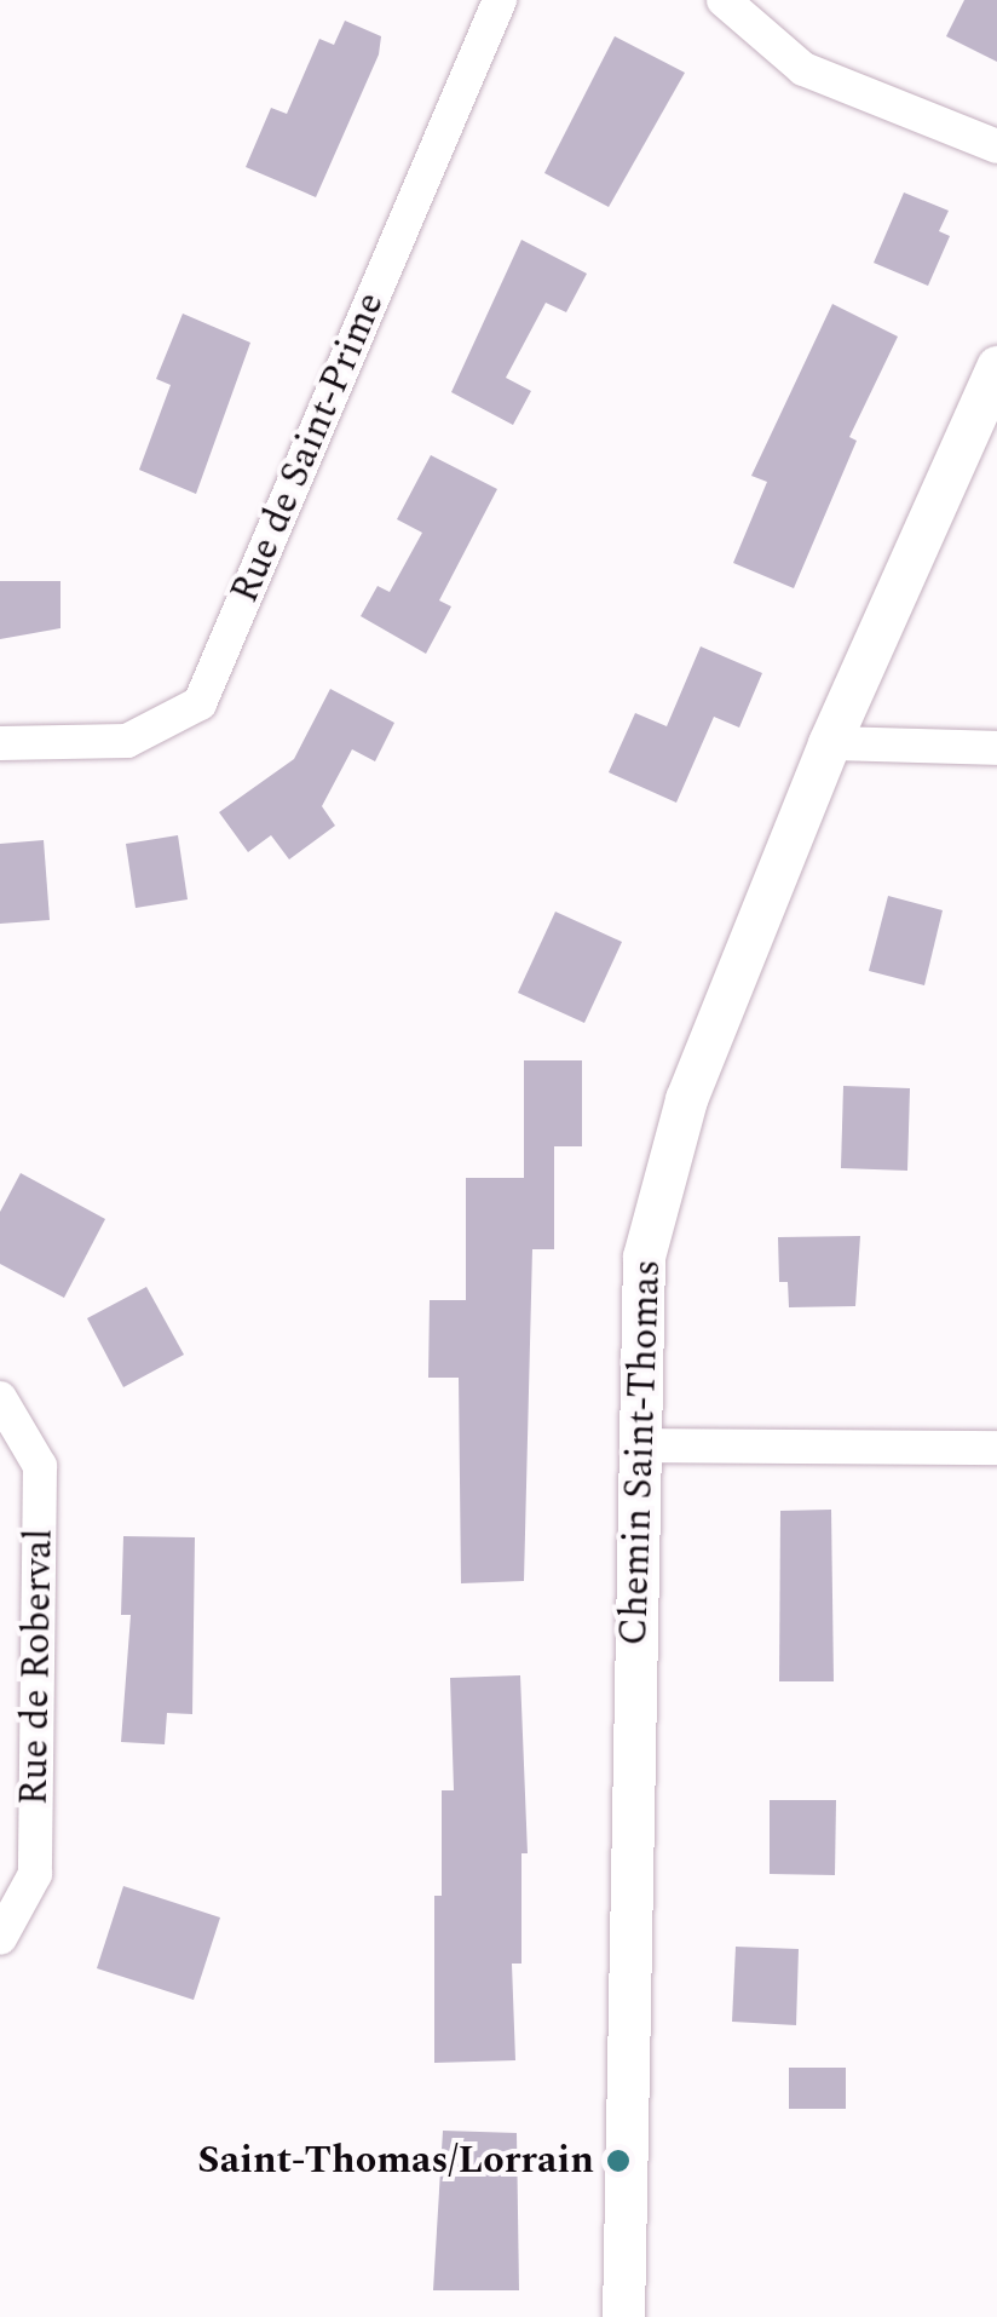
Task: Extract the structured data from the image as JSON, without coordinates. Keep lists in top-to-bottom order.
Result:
{
  "streets": {
    "street": ["Rue de Saint-Prime", "Chemin Saint-Thomas", "Rue de Roberval"]
  },
  "places": ["Saint-Thomas/Lorrain"]
}
